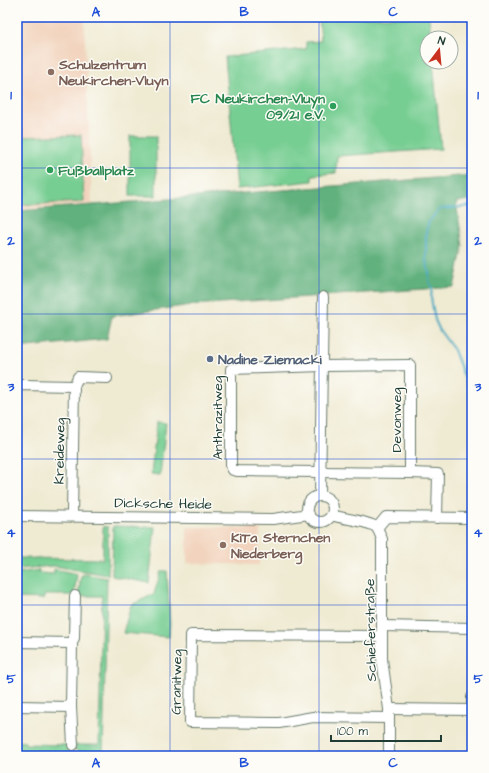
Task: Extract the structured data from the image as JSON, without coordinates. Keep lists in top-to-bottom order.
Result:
{
  "streets": {
    "street": [
      "Anthrazitweg",
      "Devonweg",
      "Kreideweg",
      "Dicksche Heide",
      "Schieferstraße",
      "Granitweg"
    ]
  },
  "crossings": [
    ["Anthrazitweg", "Devonweg"],
    ["Kreideweg", "Dicksche Heide"],
    ["Schieferstraße", "Granitweg"]
  ],
  "places": [
    "Schulzentrum Neukirchen-Vluyn",
    "FC Neukirchen-Vluyn 09/21 e.V.",
    "Fußballplatz",
    "Nadine Ziemacki",
    "KiTa Sternchen Niederberg"
  ],
  "scale_bar": "100 m",
  "north": "top",
  "grid": {
    "columns": ["A", "B", "C"],
    "rows": [
      "1",
      "2",
      "3",
      "4",
      "5"
    ]
  }
}
